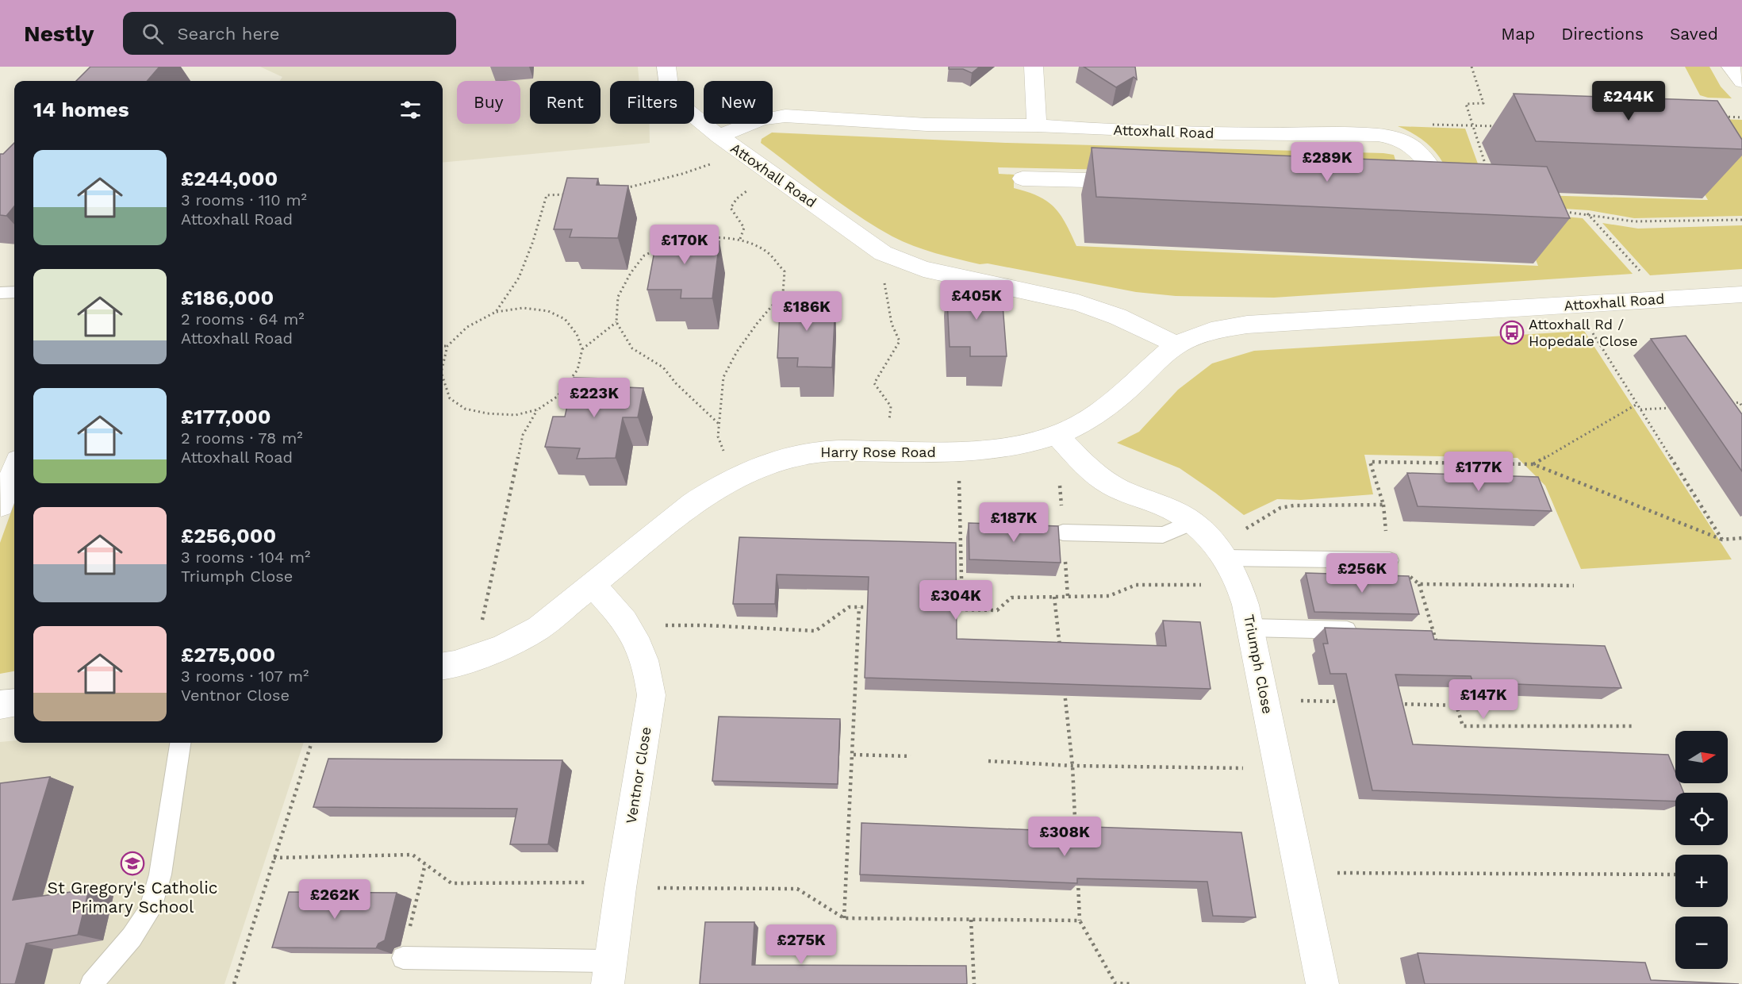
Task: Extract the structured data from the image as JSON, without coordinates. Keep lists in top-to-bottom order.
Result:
{
  "streets": {
    "street": [
      "Attoxhall Road",
      "Harry Rose Road",
      "Triumph Close",
      "Ventnor Close"
    ]
  },
  "crossings": [
    ["Attoxhall Road", "Harry Rose Road"],
    ["Harry Rose Road", "Triumph Close"],
    ["Harry Rose Road", "Ventnor Close"]
  ],
  "places": {
    "bus stop": ["Attoxhall Rd / Hopedale Close"],
    "school or university": ["St Gregory's Catholic Primary School"]
  },
  "north": "right",
  "page": {
    "header": "Nestly",
    "search": "Search here",
    "nav": ["Map", "Directions", "Saved"],
    "price": [
      "£244K",
      "£289K",
      "£170K",
      "£405K",
      "£186K",
      "£223K",
      "£177K",
      "£187K",
      "£256K",
      "£304K",
      "£147K",
      "£308K",
      "£262K",
      "£275K"
    ],
    "chip": [
      "Buy",
      "Rent",
      "Filters",
      "New"
    ],
    "heading": "14 homes",
    "list": [
      {
        "name": "£244,000",
        "note": "3 rooms · 110 m² · Attoxhall Road"
      },
      {
        "name": "£186,000",
        "note": "2 rooms · 64 m² · Attoxhall Road"
      },
      {
        "name": "£177,000",
        "note": "2 rooms · 78 m² · Attoxhall Road"
      },
      {
        "name": "£256,000",
        "note": "3 rooms · 104 m² · Triumph Close"
      },
      {
        "name": "£275,000",
        "note": "3 rooms · 107 m² · Ventnor Close"
      }
    ],
    "map_buttons": ["+", "−"]
  }
}
